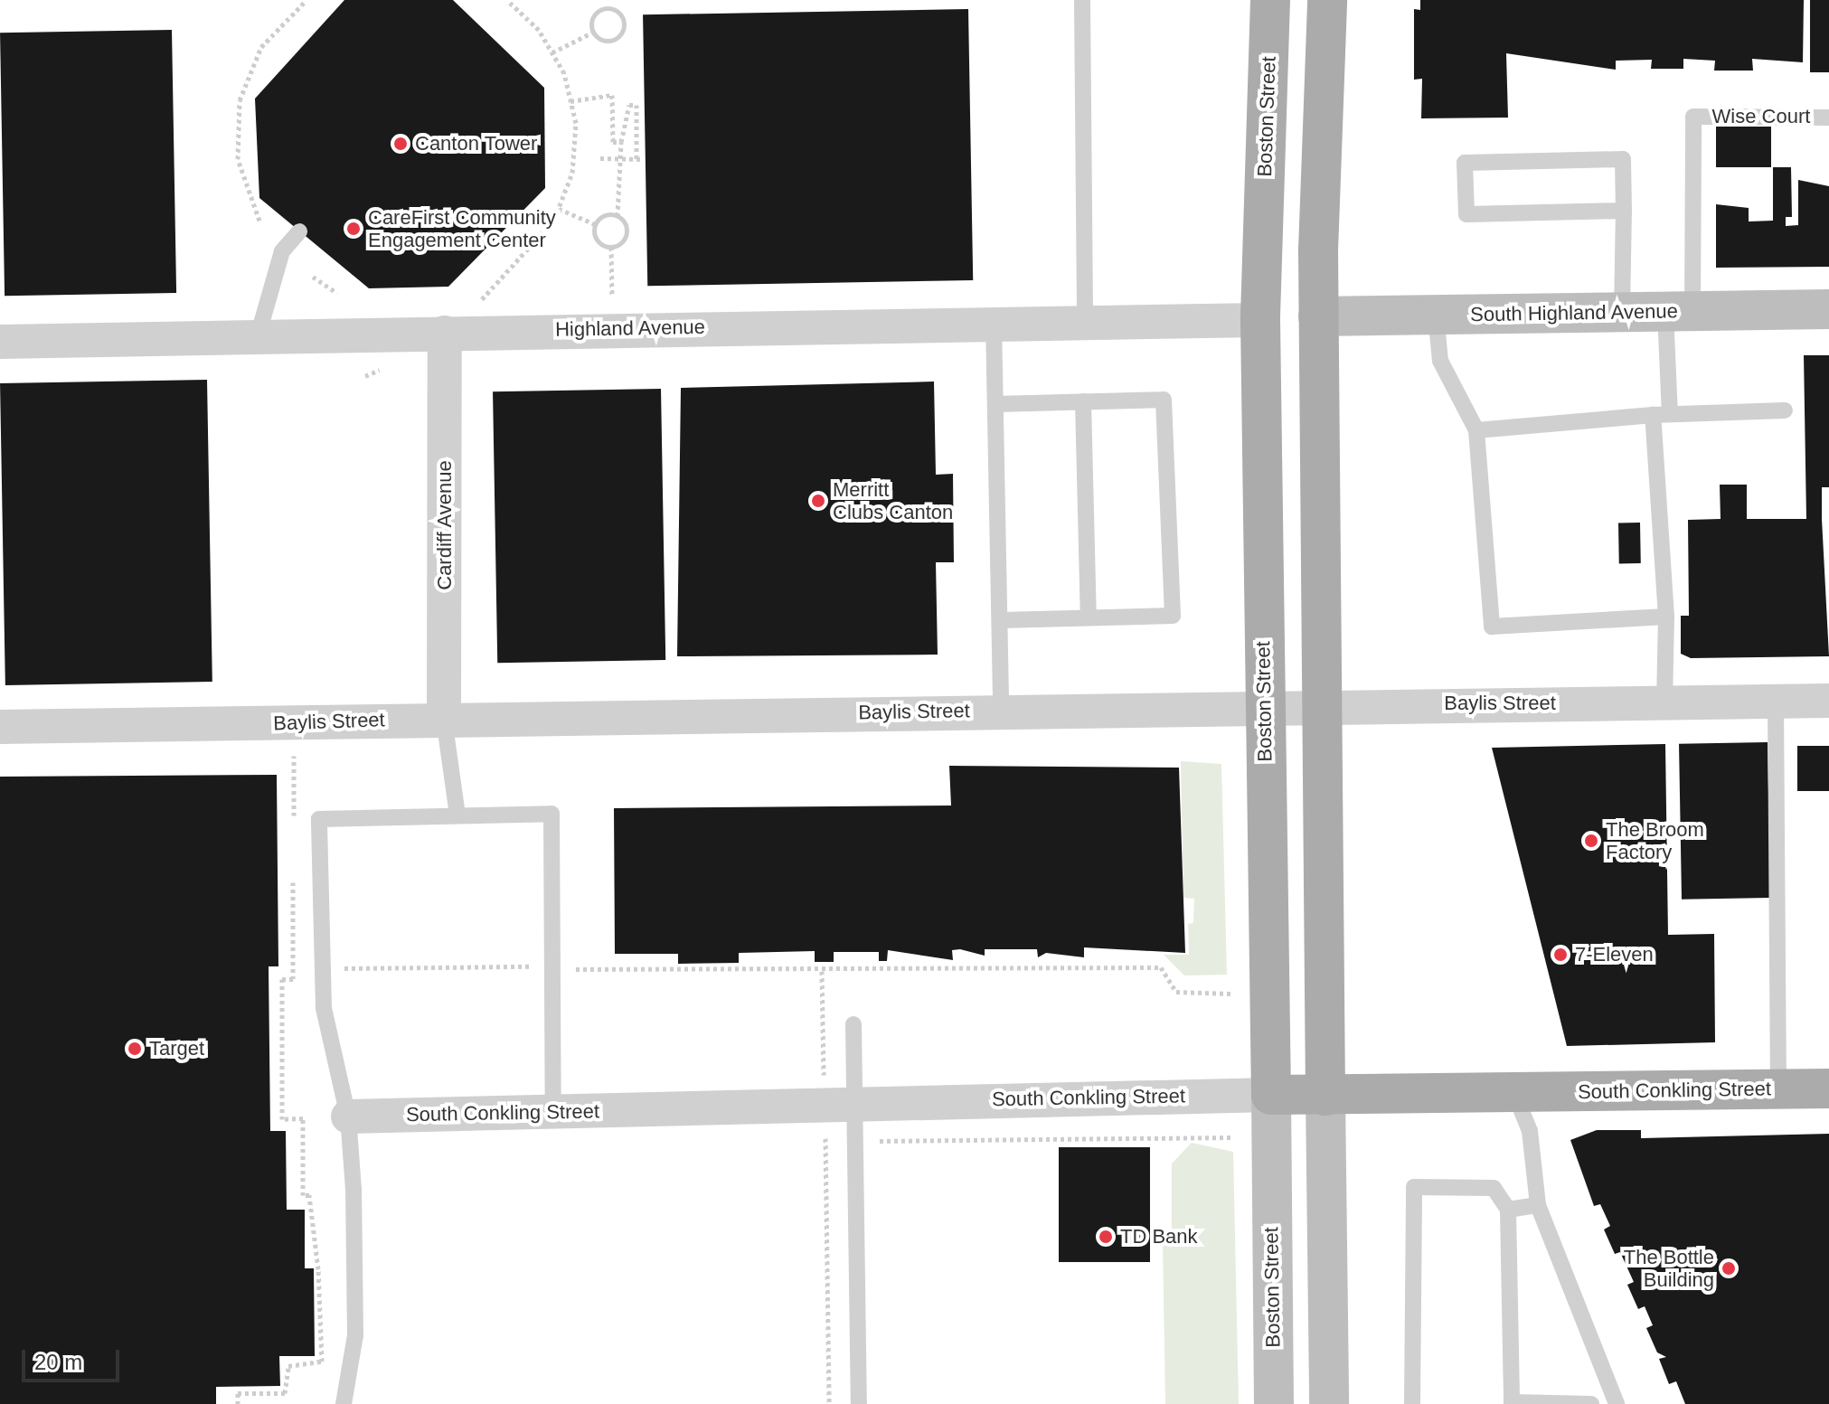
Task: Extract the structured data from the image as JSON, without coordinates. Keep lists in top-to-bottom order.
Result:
{
  "streets": {
    "main road": ["Boston Street", "South Highland Avenue", "South Conkling Street"],
    "street": ["Highland Avenue", "Cardiff Avenue", "Baylis Street"],
    "lane": ["Wise Court"]
  },
  "crossings": [
    ["Boston Street", "Highland Avenue"],
    ["Boston Street", "Baylis Street"],
    ["Boston Street", "South Conkling Street"],
    ["Wise Court", "South Highland Avenue"],
    ["Highland Avenue", "Cardiff Avenue"],
    ["Cardiff Avenue", "Baylis Street"]
  ],
  "places": [
    "Canton Tower",
    "CareFirst Community Engagement Center",
    "Merritt Clubs Canton",
    "The Broom Factory",
    "7-Eleven",
    "Target",
    "TD Bank",
    "The Bottle Building"
  ],
  "scale_bar": "20 m"
}
